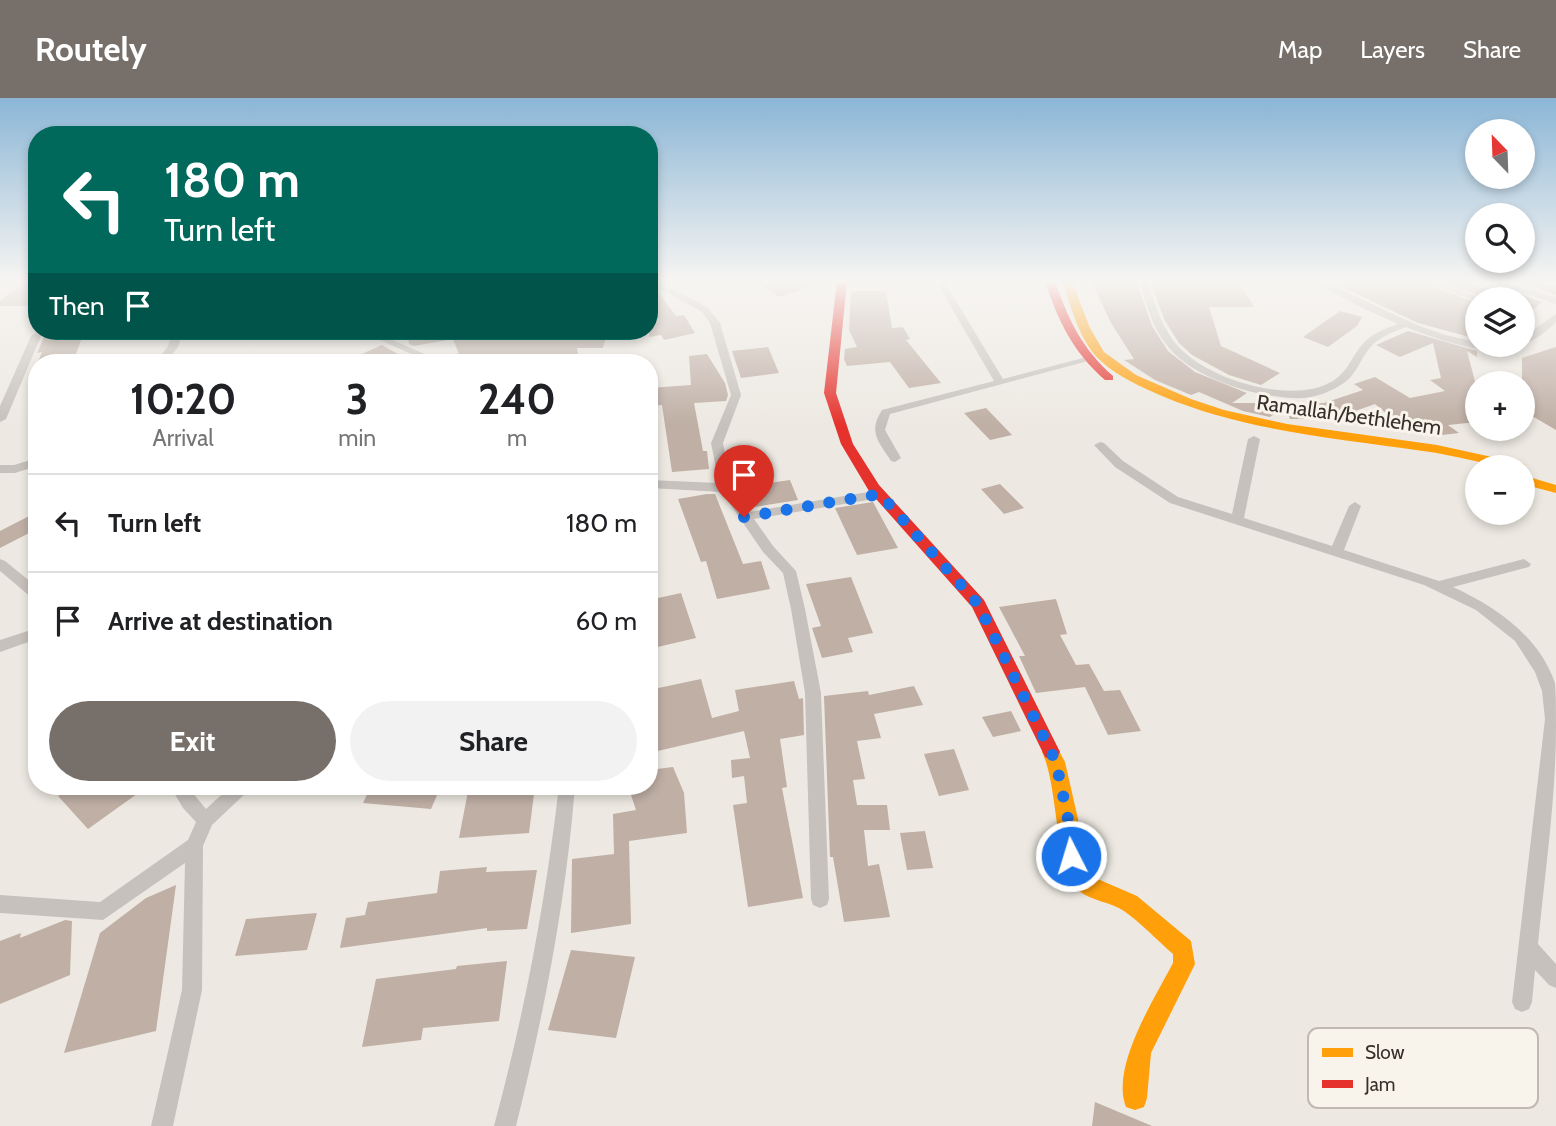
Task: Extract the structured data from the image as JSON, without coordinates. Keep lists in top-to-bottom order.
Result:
{
  "streets": {
    "main road": ["Ramallah/bethlehem"]
  },
  "legend": ["Slow", "Jam"],
  "north": "top left",
  "page": {
    "header": "Routely",
    "nav": ["Map", "Layers", "Share"],
    "map_buttons": ["+", "−"],
    "turn": ["180 m", "Turn left"],
    "then": "Then",
    "eta": [
      "10:20",
      "Arrival",
      "3",
      "min",
      "240",
      "m"
    ],
    "list": [
      {
        "name": "Turn left",
        "value": "180 m"
      },
      {
        "name": "Arrive at destination",
        "value": "60 m"
      }
    ],
    "buttons": ["Exit", "Share"]
  }
}
